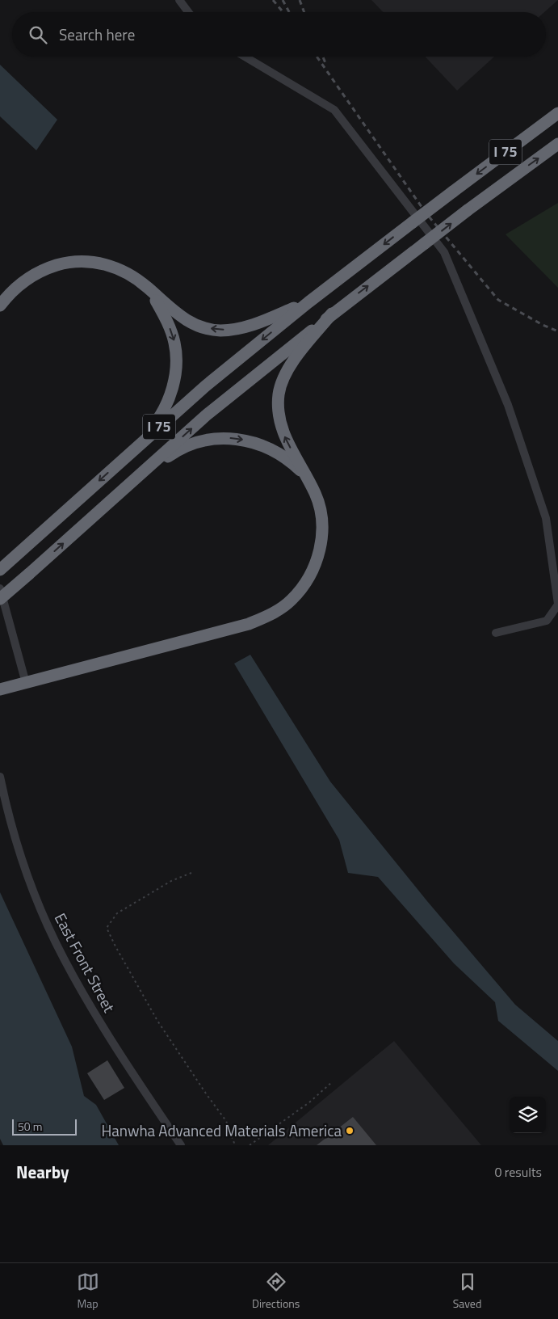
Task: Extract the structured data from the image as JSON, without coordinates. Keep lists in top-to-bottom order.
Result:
{
  "streets": {
    "highway": ["I 75"],
    "street": ["East Front Street"]
  },
  "places": ["Hanwha Advanced Materials America"],
  "scale_bar": "50 m",
  "page": {
    "search": "Search here",
    "scale": "50 m",
    "heading": ["Nearby", "0 results"],
    "nav": ["Map", "Directions", "Saved"]
  }
}
